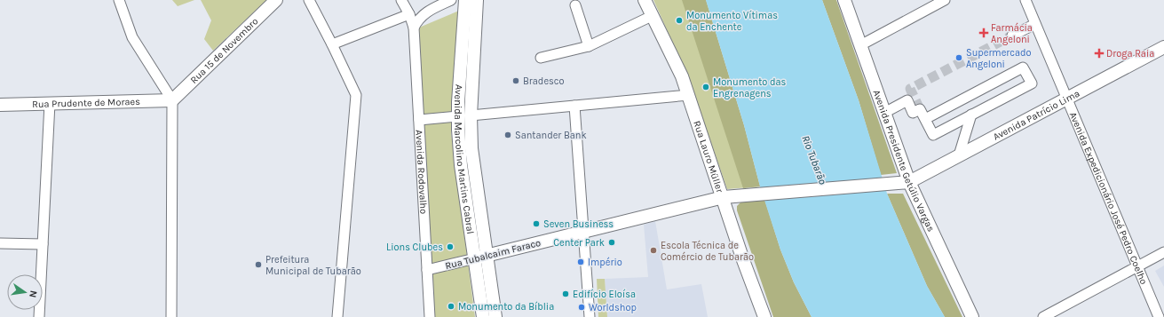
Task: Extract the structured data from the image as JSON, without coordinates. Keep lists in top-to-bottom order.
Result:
{
  "streets": {
    "main road": [
      "Rua 15 de Novembro",
      "Rua Prudente de Moraes",
      "Avenida Patrício Lima",
      "Rua Lauro Müller",
      "Avenida Marcolino Martins Cabral",
      "Avenida Presidente Getúlio Vargas",
      "Rua Tubalcaim Faraco"
    ],
    "street": ["Avenida Rodovalho", "Avenida Expedicionário José Pedro Coelho"]
  },
  "crossings": [
    ["Rua 15 de Novembro", "Rua Prudente de Moraes"],
    ["Avenida Patrício Lima", "Avenida Presidente Getúlio Vargas"],
    ["Avenida Patrício Lima", "Avenida Expedicionário José Pedro Coelho"],
    ["Avenida Patrício Lima", "Rua Tubalcaim Faraco"],
    ["Rua Lauro Müller", "Rua Tubalcaim Faraco"],
    ["Avenida Marcolino Martins Cabral", "Rua Tubalcaim Faraco"],
    ["Avenida Presidente Getúlio Vargas", "Rua Tubalcaim Faraco"],
    ["Avenida Rodovalho", "Rua Tubalcaim Faraco"]
  ],
  "water": ["Rio Tubarão"],
  "places": {
    "other": [
      "Monumento Vítimas da Enchente",
      "Supermercado Angeloni",
      "Bradesco",
      "Monumento das Engrenagens",
      "Santander Bank",
      "Seven Business",
      "Center Park",
      "Lions Clubes",
      "Escola Técnica de Comércio de Tubarão",
      "Império",
      "Prefeitura Municipal de Tubarão",
      "Edifício Eloísa",
      "Monumento da Bíblia",
      "Worldshop"
    ],
    "health": ["Farmácia Angeloni", "Droga Raia"]
  },
  "north": "right"
}
